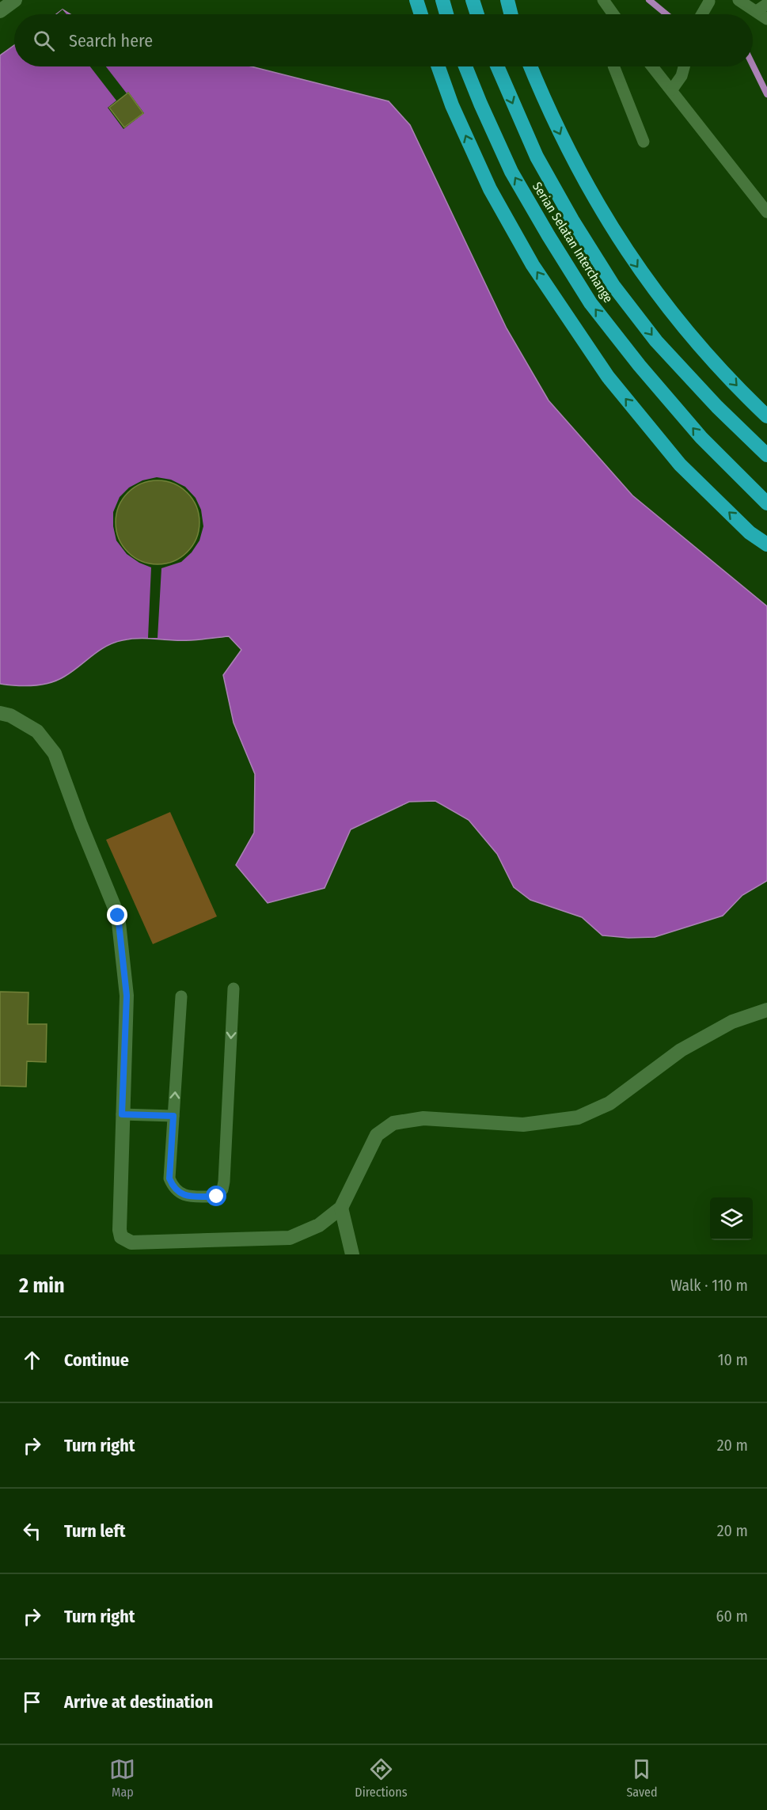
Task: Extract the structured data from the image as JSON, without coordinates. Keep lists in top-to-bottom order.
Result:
{
  "streets": {
    "highway": ["Serian Selatan Interchange"]
  },
  "page": {
    "search": "Search here",
    "heading": ["2 min", "Walk · 110 m"],
    "list": [
      ["Continue", "10 m"],
      ["Turn right", "20 m"],
      ["Turn left", "20 m"],
      ["Turn right", "60 m"],
      "Arrive at destination"
    ],
    "nav": ["Map", "Directions", "Saved"]
  }
}
